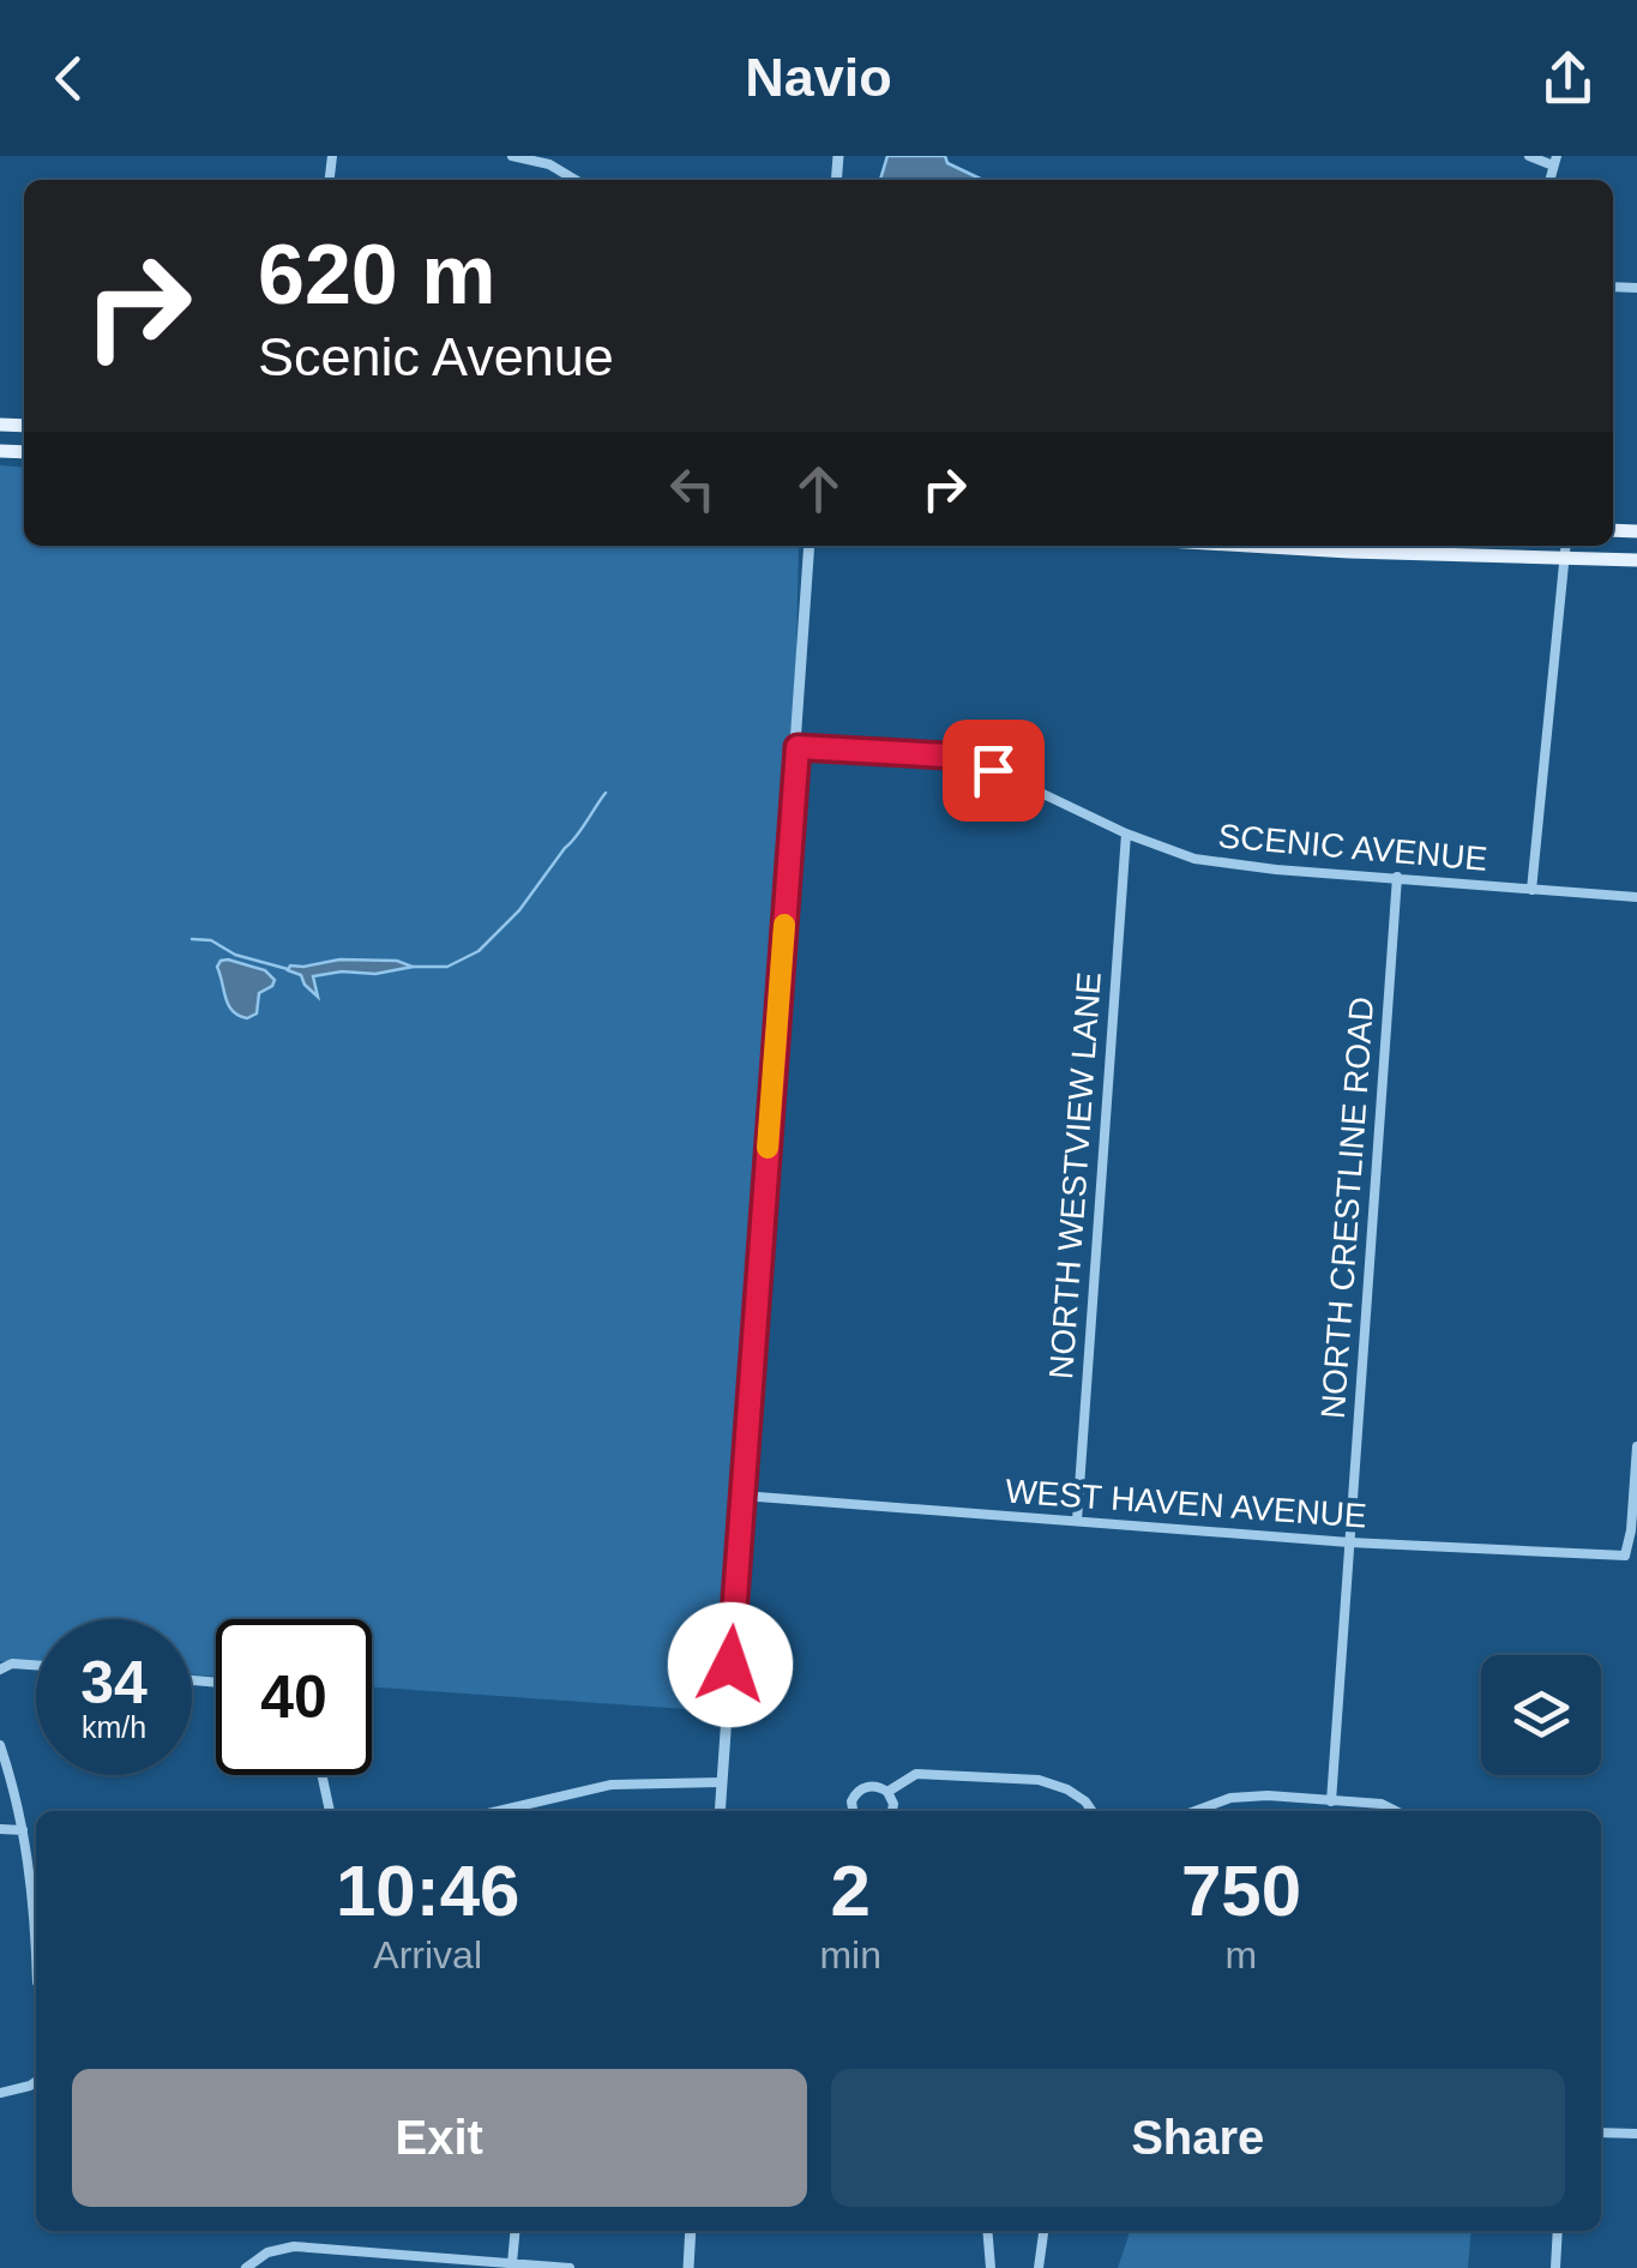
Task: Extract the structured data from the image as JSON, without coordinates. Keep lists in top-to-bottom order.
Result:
{
  "streets": {
    "street": [
      "SCENIC AVENUE",
      "NORTH WESTVIEW LANE",
      "NORTH CRESTLINE ROAD",
      "WEST HAVEN AVENUE"
    ]
  },
  "crossings": [
    ["SCENIC AVENUE", "NORTH WESTVIEW LANE"],
    ["SCENIC AVENUE", "NORTH CRESTLINE ROAD"],
    ["NORTH WESTVIEW LANE", "WEST HAVEN AVENUE"],
    ["NORTH CRESTLINE ROAD", "WEST HAVEN AVENUE"]
  ],
  "page": {
    "header": "Navio",
    "turn": ["620 m", "Scenic Avenue"],
    "speed": "34 km/h",
    "limit": "40",
    "eta": [
      "10:46",
      "Arrival",
      "2",
      "min",
      "750",
      "m"
    ],
    "buttons": ["Exit", "Share"]
  }
}
